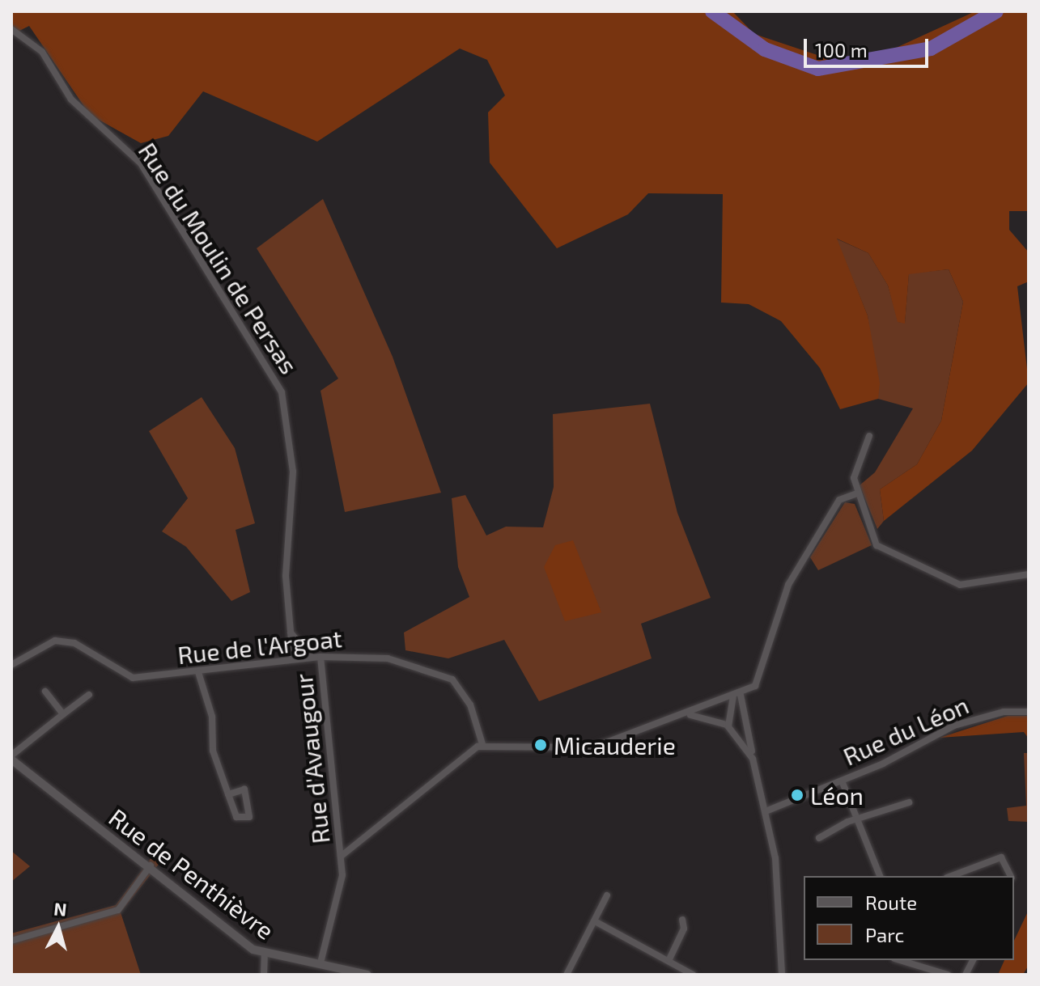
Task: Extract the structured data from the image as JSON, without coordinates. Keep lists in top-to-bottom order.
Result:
{
  "streets": {
    "street": [
      "Rue du Moulin de Persas",
      "Rue de l'Argoat",
      "Rue du Léon",
      "Rue d'Avaugour",
      "Rue de Penthièvre"
    ]
  },
  "crossings": [
    ["Rue du Moulin de Persas", "Rue de l'Argoat"],
    ["Rue de l'Argoat", "Rue d'Avaugour"],
    ["Rue d'Avaugour", "Rue de Penthièvre"]
  ],
  "places": ["Micauderie", "Léon"],
  "legend": ["Route", "Parc"],
  "scale_bar": "100 m",
  "north": "top"
}
